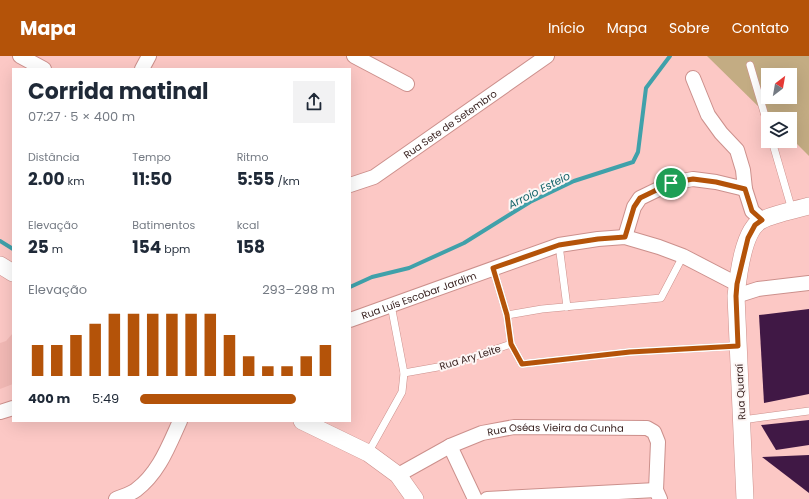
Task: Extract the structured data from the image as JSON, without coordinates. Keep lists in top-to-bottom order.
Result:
{
  "streets": {
    "street": [
      "Rua Sete de Setembro",
      "Rua Luís Escobar Jardim",
      "Rua Quaraí",
      "Rua Oséas Vieira da Cunha"
    ],
    "lane": ["Rua Ary Leite"]
  },
  "crossings": [
    ["Rua Luís Escobar Jardim", "Rua Quaraí"]
  ],
  "water": ["Arroio Esteio"],
  "north": "top right",
  "page": {
    "header": "Mapa",
    "nav": [
      "Início",
      "Mapa",
      "Sobre",
      "Contato"
    ],
    "heading": ["Corrida matinal", "07:27 · 5 × 400 m"],
    "stats": [
      ["Distância", "2.00 km"],
      ["Tempo", "11:50"],
      ["Ritmo", "5:55 /km"],
      ["Elevação", "25 m"],
      ["Batimentos", "154 bpm"],
      ["kcal", "158"]
    ],
    "chart": ["Elevação", "293–298 m"],
    "list": [
      {
        "name": "400 m",
        "note": "5:49"
      }
    ]
  }
}
